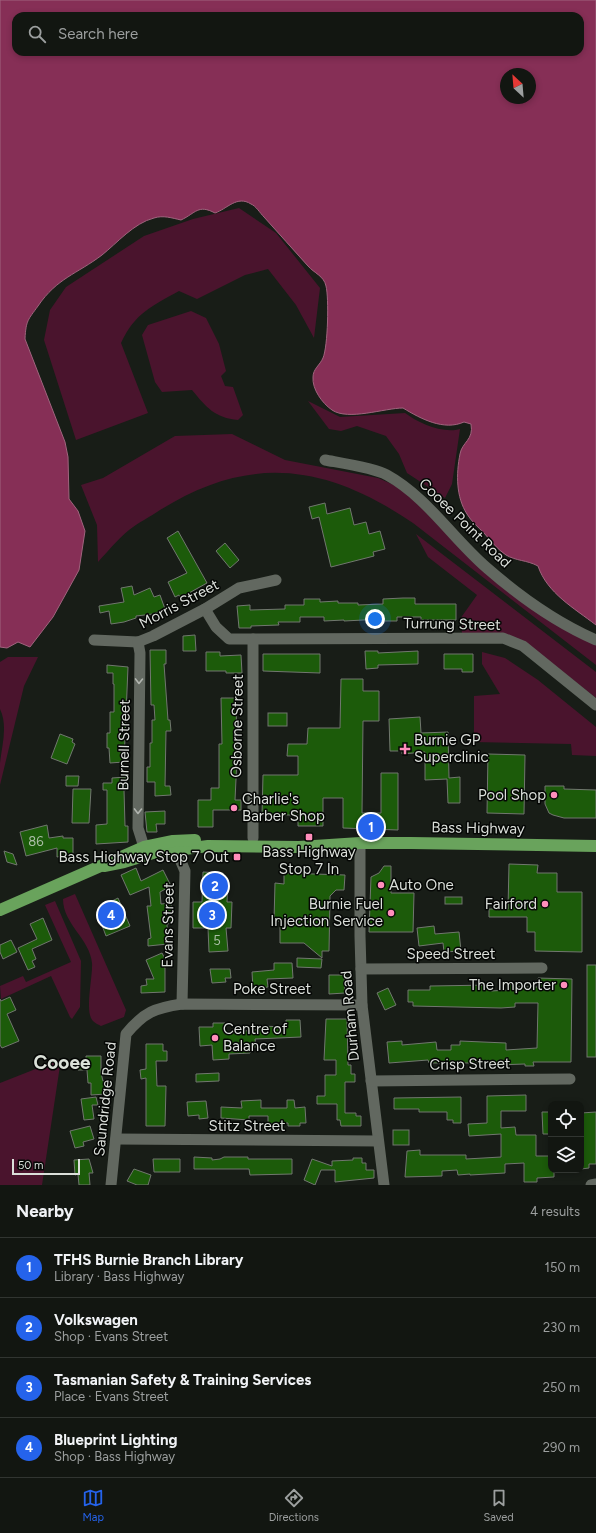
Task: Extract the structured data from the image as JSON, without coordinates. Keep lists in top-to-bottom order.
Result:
{
  "streets": {
    "highway": ["Bass Highway"],
    "street": [
      "Cooee Point Road",
      "Morris Street",
      "Turrung Street",
      "Osborne Street",
      "Burnell Street",
      "Evans Street",
      "Speed Street",
      "Poke Street",
      "Durham Road",
      "Crisp Street",
      "Saundridge Road",
      "Stitz Street"
    ]
  },
  "crossings": [
    ["Morris Street", "Turrung Street"],
    ["Morris Street", "Burnell Street"],
    ["Turrung Street", "Osborne Street"],
    ["Osborne Street", "Bass Highway"],
    ["Burnell Street", "Bass Highway"],
    ["Bass Highway", "Evans Street"],
    ["Bass Highway", "Durham Road"],
    ["Evans Street", "Poke Street"],
    ["Evans Street", "Saundridge Road"],
    ["Speed Street", "Durham Road"],
    ["Poke Street", "Durham Road"],
    ["Poke Street", "Saundridge Road"],
    ["Durham Road", "Crisp Street"],
    ["Durham Road", "Stitz Street"],
    ["Saundridge Road", "Stitz Street"]
  ],
  "one_way": ["Burnell Street"],
  "districts": ["Cooee"],
  "places": {
    "health": ["Burnie GP Superclinic"],
    "other": [
      "Pool Shop",
      "Charlie's Barber Shop",
      "Auto One",
      "Fairford",
      "Burnie Fuel Injection Service",
      "The Importer",
      "Centre of Balance"
    ],
    "transit": ["Bass Highway Stop 7 In", "Bass Highway Stop 7 Out"]
  },
  "house_numbers": ["86", "5"],
  "scale_bar": "50 m",
  "north": "top left",
  "page": {
    "search": "Search here",
    "pins": [
      "1",
      "2",
      "3",
      "4"
    ],
    "scale": "50 m",
    "heading": ["Nearby", "4 results"],
    "list": [
      {
        "mark": "1",
        "name": "TFHS Burnie Branch Library",
        "note": "Library · Bass Highway",
        "value": "150 m"
      },
      {
        "mark": "2",
        "name": "Volkswagen",
        "note": "Shop · Evans Street",
        "value": "230 m"
      },
      {
        "mark": "3",
        "name": "Tasmanian Safety & Training Services",
        "note": "Place · Evans Street",
        "value": "250 m"
      },
      {
        "mark": "4",
        "name": "Blueprint Lighting",
        "note": "Shop · Bass Highway",
        "value": "290 m"
      }
    ],
    "nav": ["Map", "Directions", "Saved"]
  }
}
